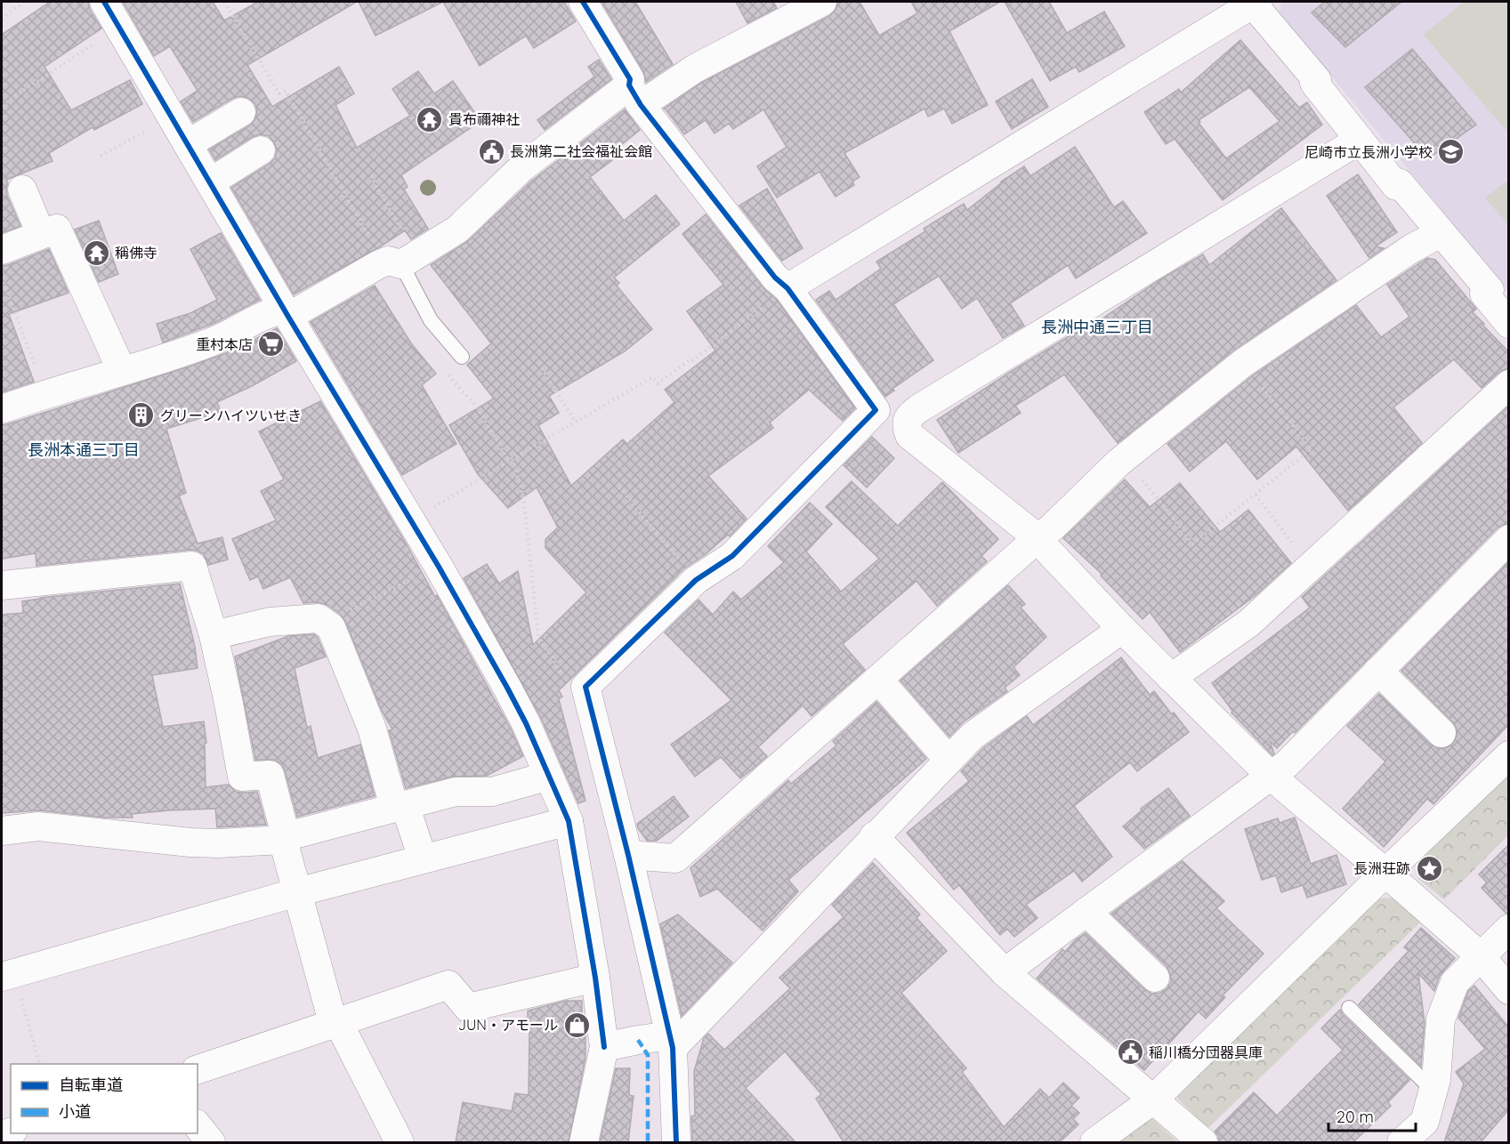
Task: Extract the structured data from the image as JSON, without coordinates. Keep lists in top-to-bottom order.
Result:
{
  "districts": ["長洲中通三丁目", "長洲本通三丁目"],
  "places": {
    "temple": ["貴布禰神社", "稱佛寺"],
    "public building": ["長洲第二社会福祉会館", "稲川橋分団器具庫"],
    "school or university": ["尼崎市立長洲小学校"],
    "supermarket": ["重村本店"],
    "building": ["グリーンハイツいせき"],
    "place": ["長洲荘跡"],
    "shop": ["JUN・アモール"]
  },
  "legend": ["自転車道", "小道"],
  "scale_bar": "20 m"
}
